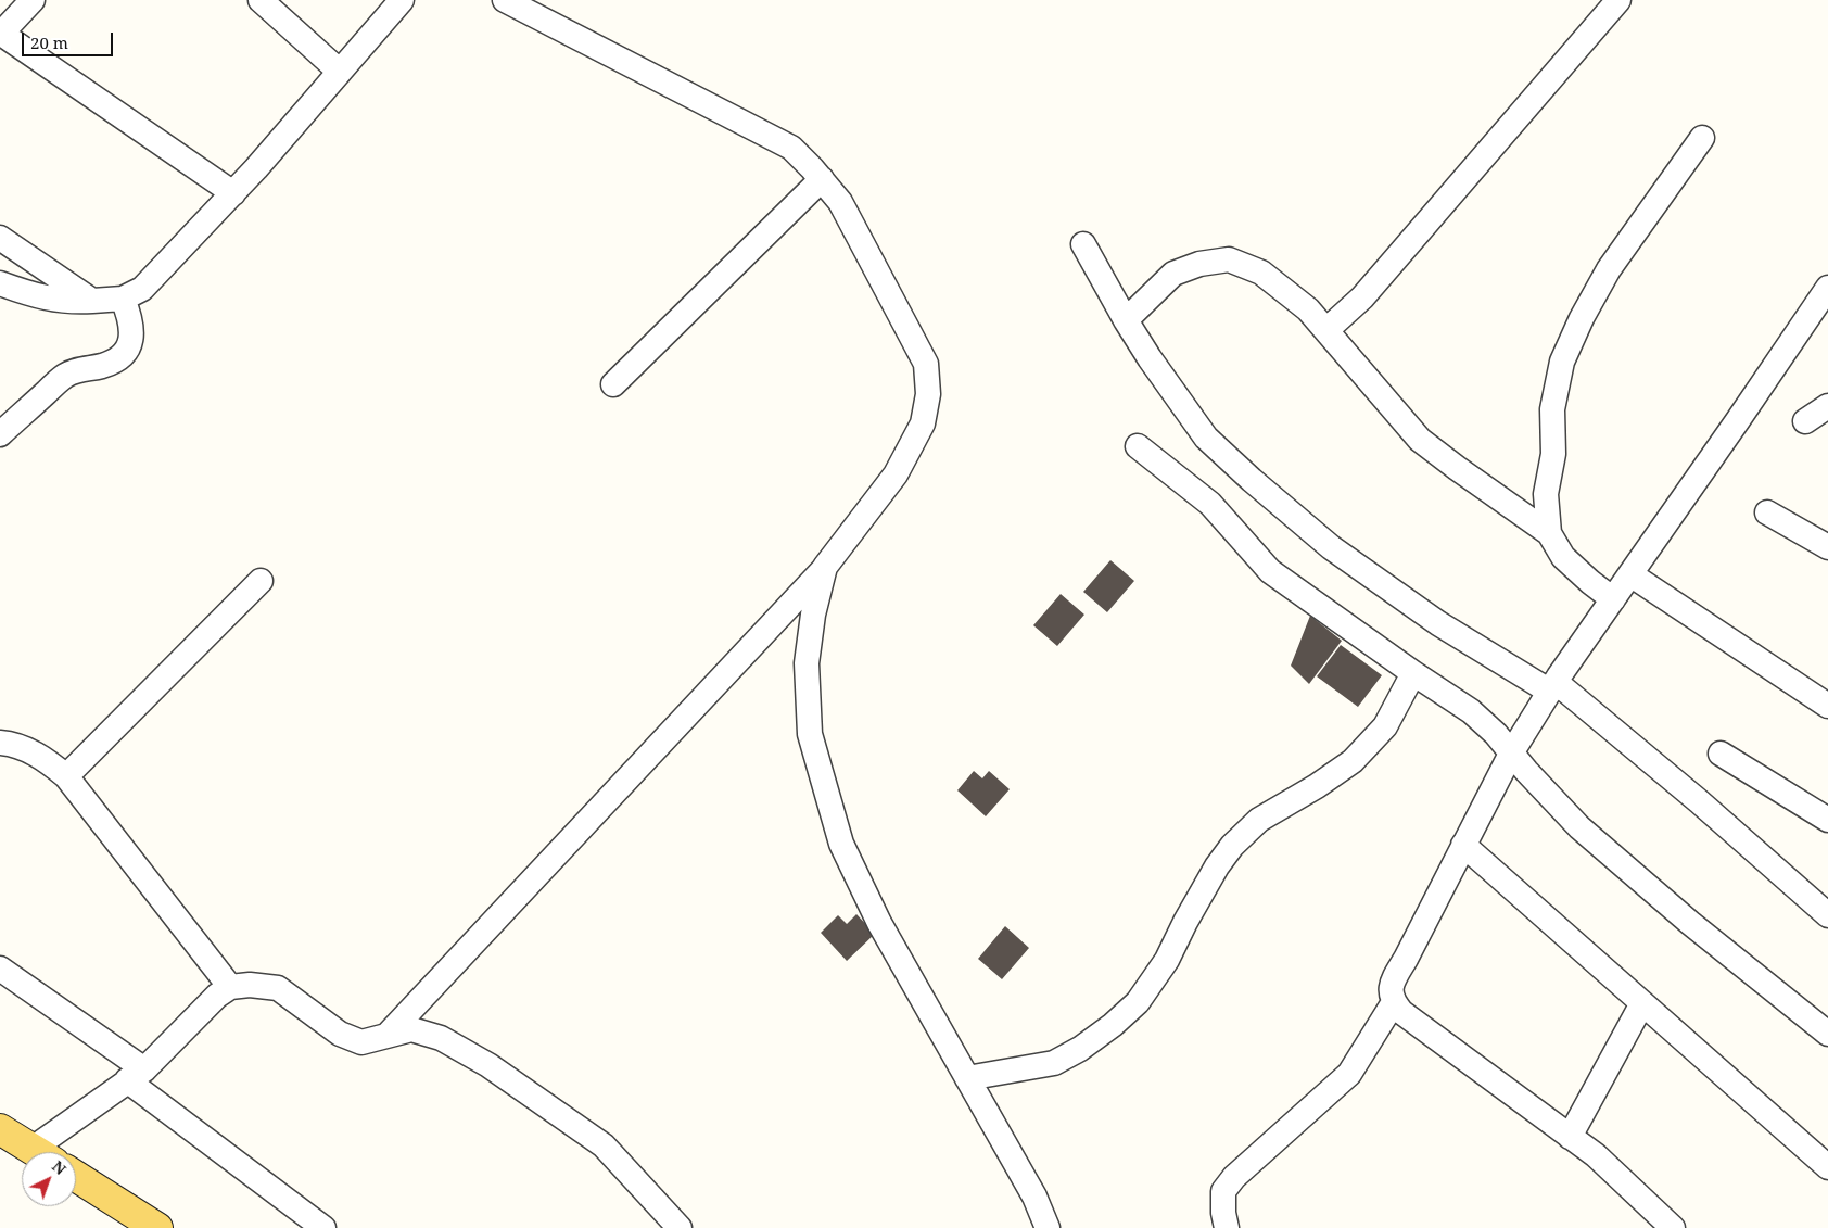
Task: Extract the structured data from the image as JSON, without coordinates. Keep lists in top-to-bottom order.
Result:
{
  "scale_bar": "20 m",
  "north": "top right"
}
